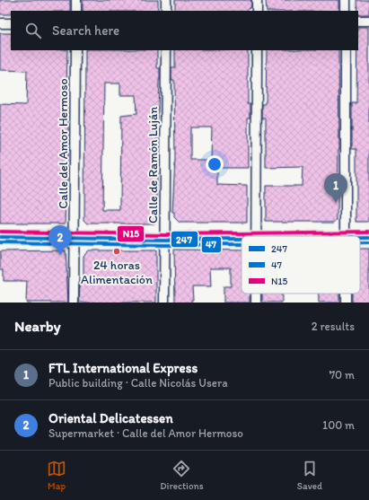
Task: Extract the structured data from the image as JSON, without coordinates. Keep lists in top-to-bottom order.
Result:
{
  "streets": {
    "street": ["Calle del Amor Hermoso", "Calle de Ramón Luján"]
  },
  "places": ["24 horas Alimentación"],
  "lines": ["transit line N15", "transit line 247", "transit line 47"],
  "legend": ["247", "47", "N15"],
  "page": {
    "search": "Search here",
    "pins": ["1", "2"],
    "heading": ["Nearby", "2 results"],
    "list": [
      {
        "mark": "1",
        "name": "FTL International Express",
        "note": "Public building · Calle Nicolás Usera",
        "value": "70 m"
      },
      {
        "mark": "2",
        "name": "Oriental Delicatessen",
        "note": "Supermarket · Calle del Amor Hermoso",
        "value": "100 m"
      }
    ],
    "nav": ["Map", "Directions", "Saved"]
  }
}
